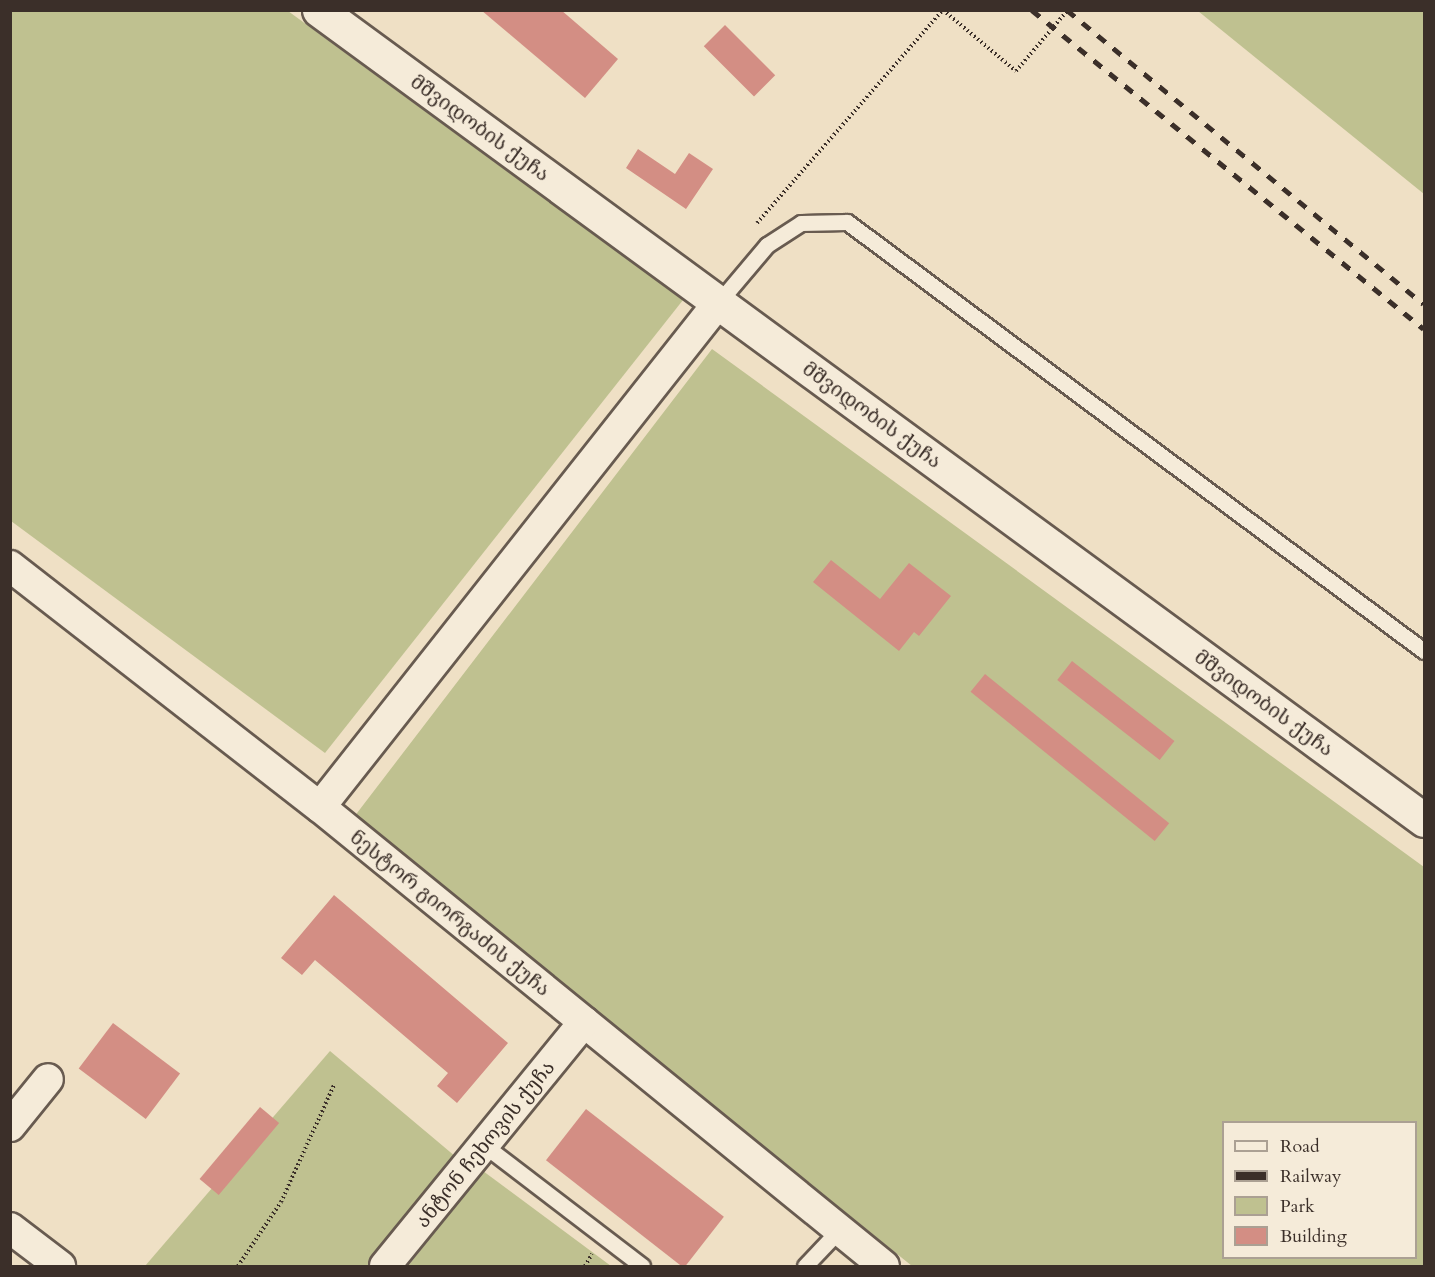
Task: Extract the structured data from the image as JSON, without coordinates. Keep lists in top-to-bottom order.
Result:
{
  "streets": {
    "main road": ["მშვიდობის ქუჩა"],
    "street": ["ნესტორ გიორგაძის ქუჩა", "ანტონ ჩეხოვის ქუჩა"]
  },
  "crossings": [
    ["ნესტორ გიორგაძის ქუჩა", "ანტონ ჩეხოვის ქუჩა"]
  ],
  "legend": [
    "Road",
    "Railway",
    "Park",
    "Building"
  ]
}
